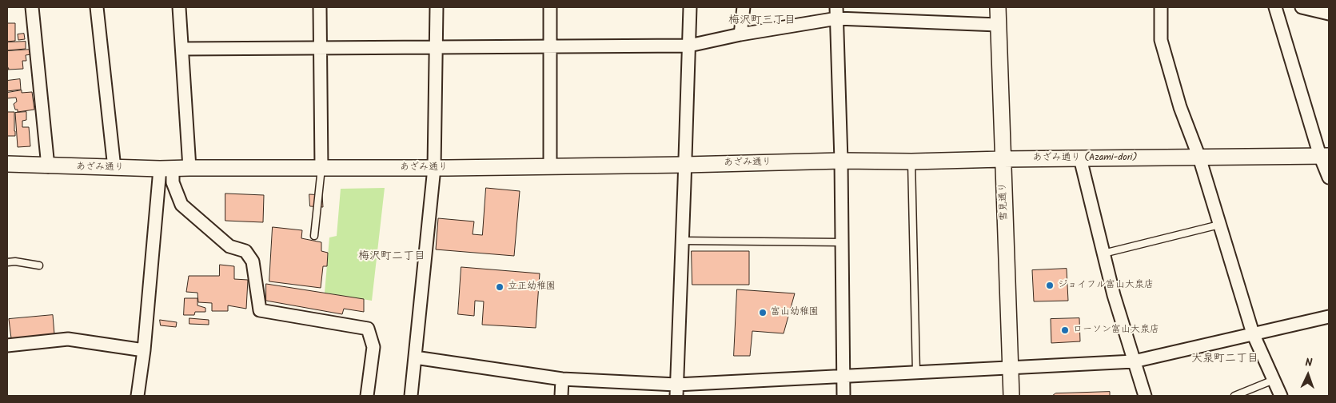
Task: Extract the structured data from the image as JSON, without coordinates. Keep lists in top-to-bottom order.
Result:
{
  "streets": {
    "street": ["あざみ通り (Azami-dori)", "あざみ通り", "雪見通り"]
  },
  "crossings": [
    ["あざみ通り (Azami-dori)", "あざみ通り"],
    ["あざみ通り (Azami-dori)", "雪見通り"]
  ],
  "districts": ["梅沢町三丁目", "梅沢町二丁目", "大泉町二丁目"],
  "places": [
    "ジョイフル富山大泉店",
    "立正幼稚園",
    "富山幼稚園",
    "ローソン富山大泉店"
  ],
  "north": "top"
}
